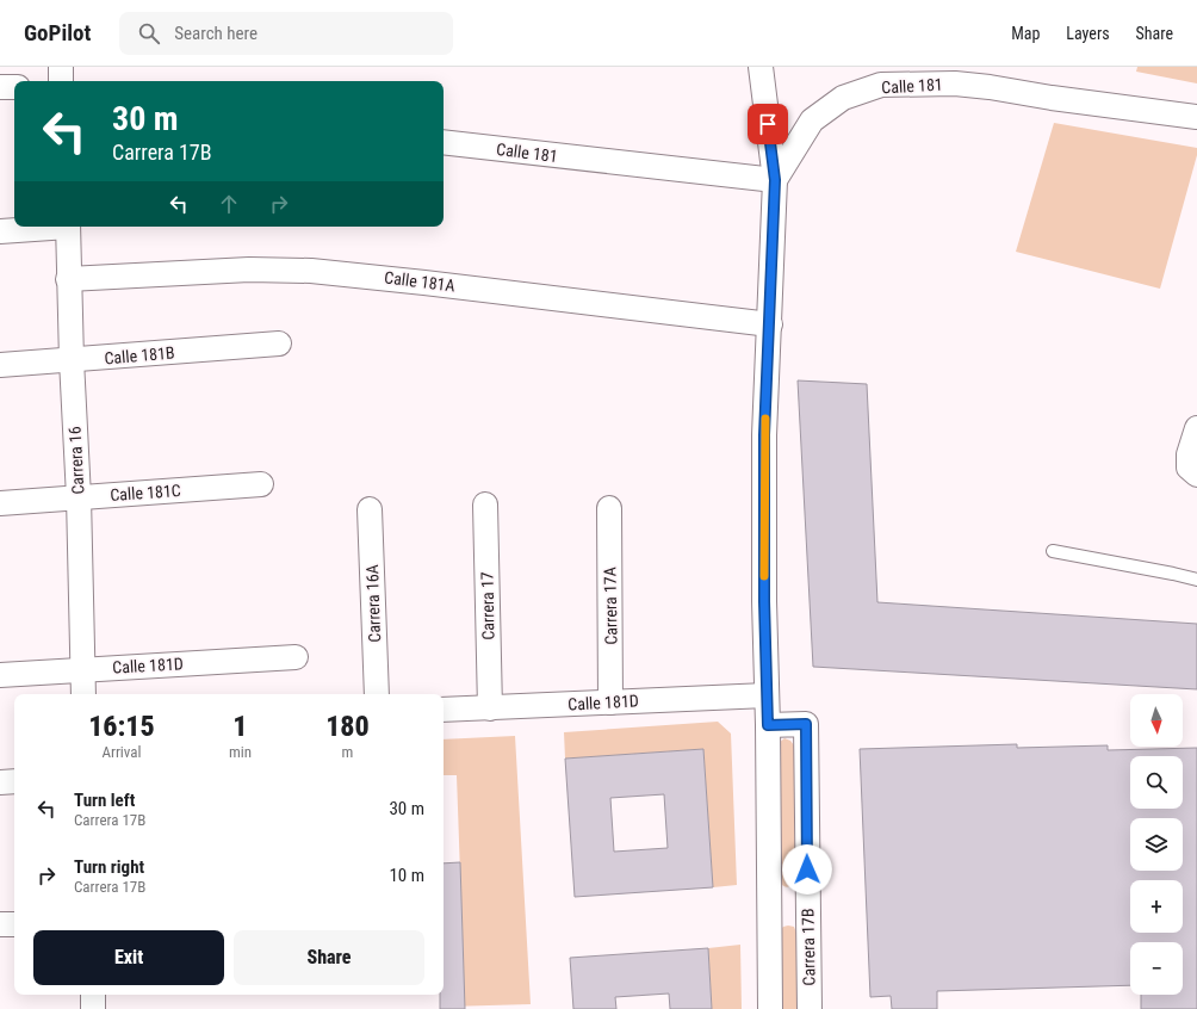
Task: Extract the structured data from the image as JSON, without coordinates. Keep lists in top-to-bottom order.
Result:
{
  "streets": {
    "street": [
      "Calle 181",
      "Calle 181A",
      "Calle 181B",
      "Carrera 16",
      "Calle 181C",
      "Carrera 16A",
      "Carrera 17",
      "Carrera 17A",
      "Calle 181D",
      "Carrera 17B"
    ]
  },
  "crossings": [
    ["Calle 181A", "Carrera 16"],
    ["Calle 181B", "Carrera 16"],
    ["Carrera 16", "Calle 181C"],
    ["Carrera 16", "Calle 181D"],
    ["Carrera 17", "Calle 181D"],
    ["Carrera 17A", "Calle 181D"]
  ],
  "north": "bottom",
  "page": {
    "header": "GoPilot",
    "search": "Search here",
    "nav": ["Map", "Layers", "Share"],
    "turn": ["30 m", "Carrera 17B"],
    "map_buttons": ["+", "−"],
    "eta": [
      "16:15",
      "Arrival",
      "1",
      "min",
      "180",
      "m"
    ],
    "list": [
      {
        "name": "Turn left",
        "note": "Carrera 17B",
        "value": "30 m"
      },
      {
        "name": "Turn right",
        "note": "Carrera 17B",
        "value": "10 m"
      }
    ],
    "buttons": ["Exit", "Share"]
  }
}
